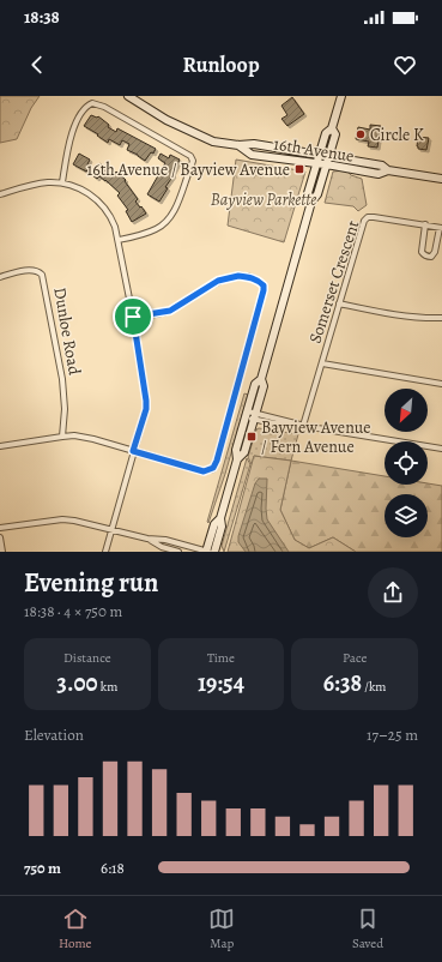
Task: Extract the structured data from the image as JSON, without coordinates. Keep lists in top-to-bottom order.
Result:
{
  "streets": {
    "main road": ["16th Avenue"],
    "street": ["Somerset Crescent", "Dunloe Road"]
  },
  "parks": ["Bayview Parkette"],
  "places": {
    "other": ["Circle K"],
    "transit": ["16th Avenue / Bayview Avenue", "Bayview Avenue / Fern Avenue"]
  },
  "north": "bottom left",
  "page": {
    "status": "18:38",
    "header": "Runloop",
    "heading": ["Evening run", "18:38 · 4 × 750 m"],
    "stats": [
      ["Distance", "3.00 km"],
      ["Time", "19:54"],
      ["Pace", "6:38 /km"]
    ],
    "chart": ["Elevation", "17–25 m"],
    "list": [
      {
        "name": "750 m",
        "note": "6:18"
      }
    ],
    "tabs": ["Home", "Map", "Saved"]
  }
}
